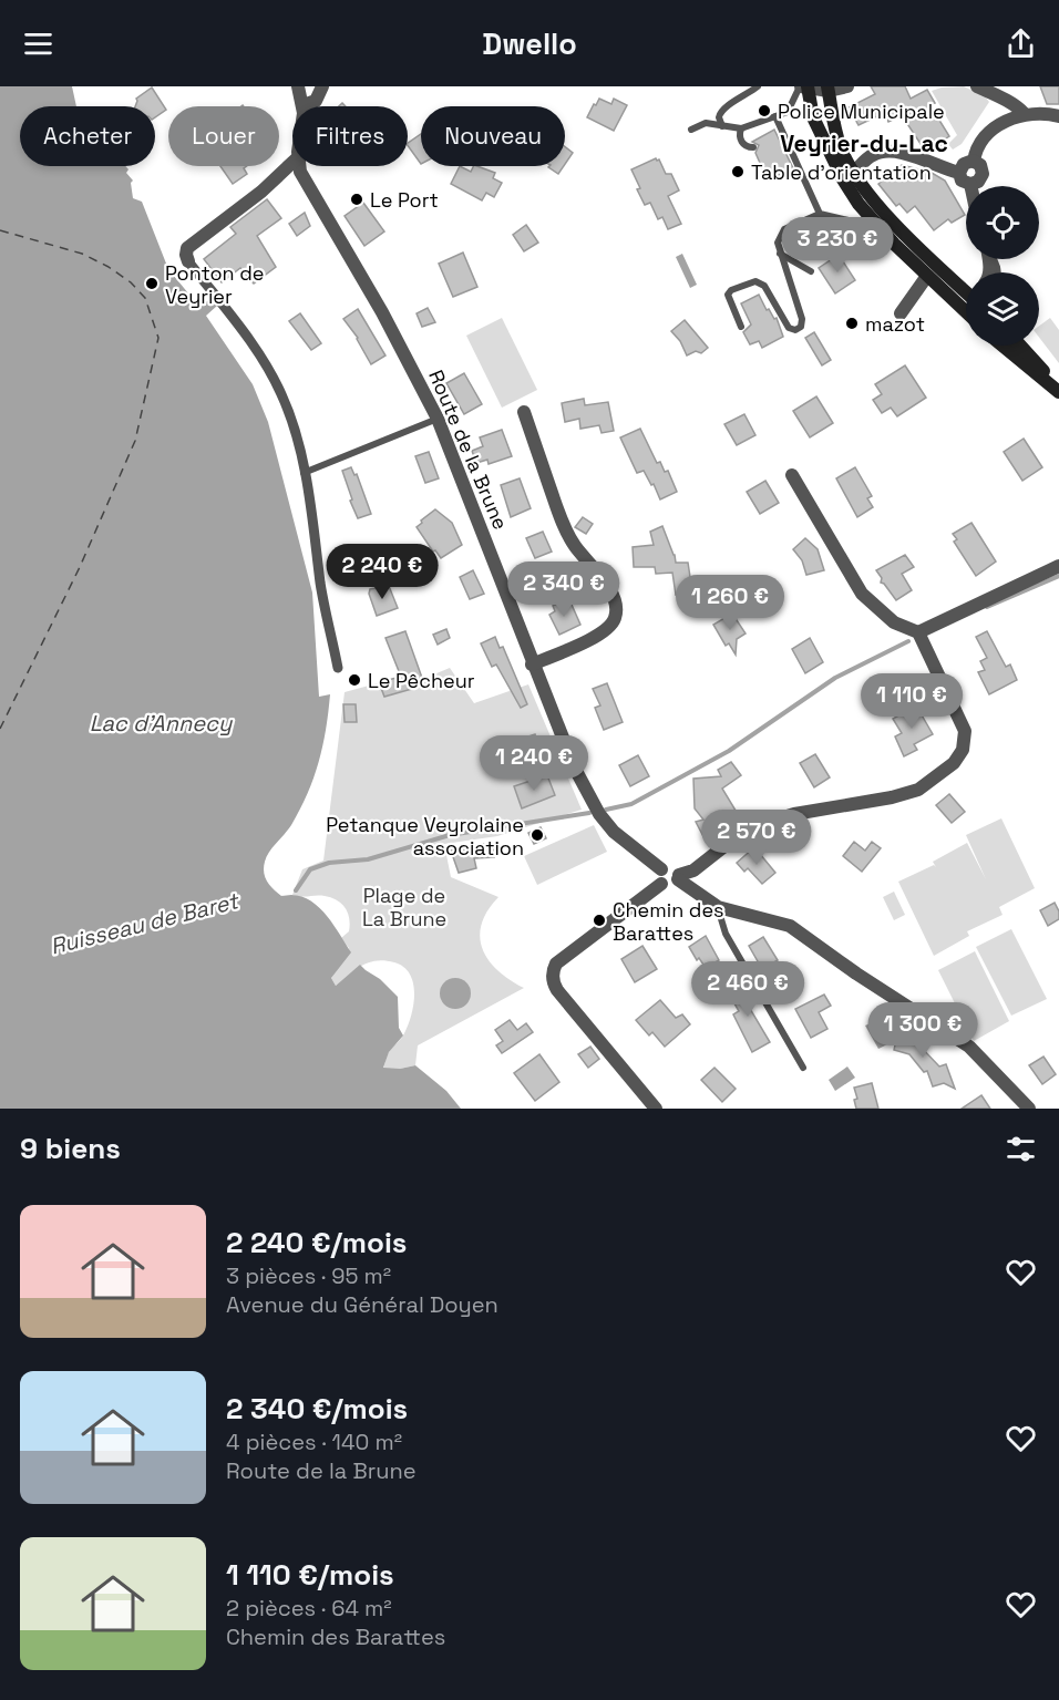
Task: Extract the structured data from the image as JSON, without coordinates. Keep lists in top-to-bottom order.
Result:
{
  "streets": {
    "street": ["Route de la Brune"]
  },
  "districts": ["Veyrier-du-Lac"],
  "water": ["Lac d'Annecy", "Ruisseau de Baret"],
  "parks": ["Plage de La Brune"],
  "places": [
    "Police Municipale",
    "Table d'orientation",
    "Le Port",
    "Ponton de Veyrier",
    "mazot",
    "Le Pêcheur",
    "Petanque Veyrolaine association",
    "Chemin des Barattes"
  ],
  "page": {
    "header": "Dwello",
    "chip": [
      "Acheter",
      "Louer",
      "Filtres",
      "Nouveau"
    ],
    "price": [
      "3 230 €",
      "2 240 €",
      "2 340 €",
      "1 260 €",
      "1 110 €",
      "1 240 €",
      "2 570 €",
      "2 460 €",
      "1 300 €"
    ],
    "heading": "9 biens",
    "list": [
      {
        "name": "2 240 €/mois",
        "note": "3 pièces · 95 m² · Avenue du Général Doyen"
      },
      {
        "name": "2 340 €/mois",
        "note": "4 pièces · 140 m² · Route de la Brune"
      },
      {
        "name": "1 110 €/mois",
        "note": "2 pièces · 64 m² · Chemin des Barattes"
      }
    ]
  }
}
